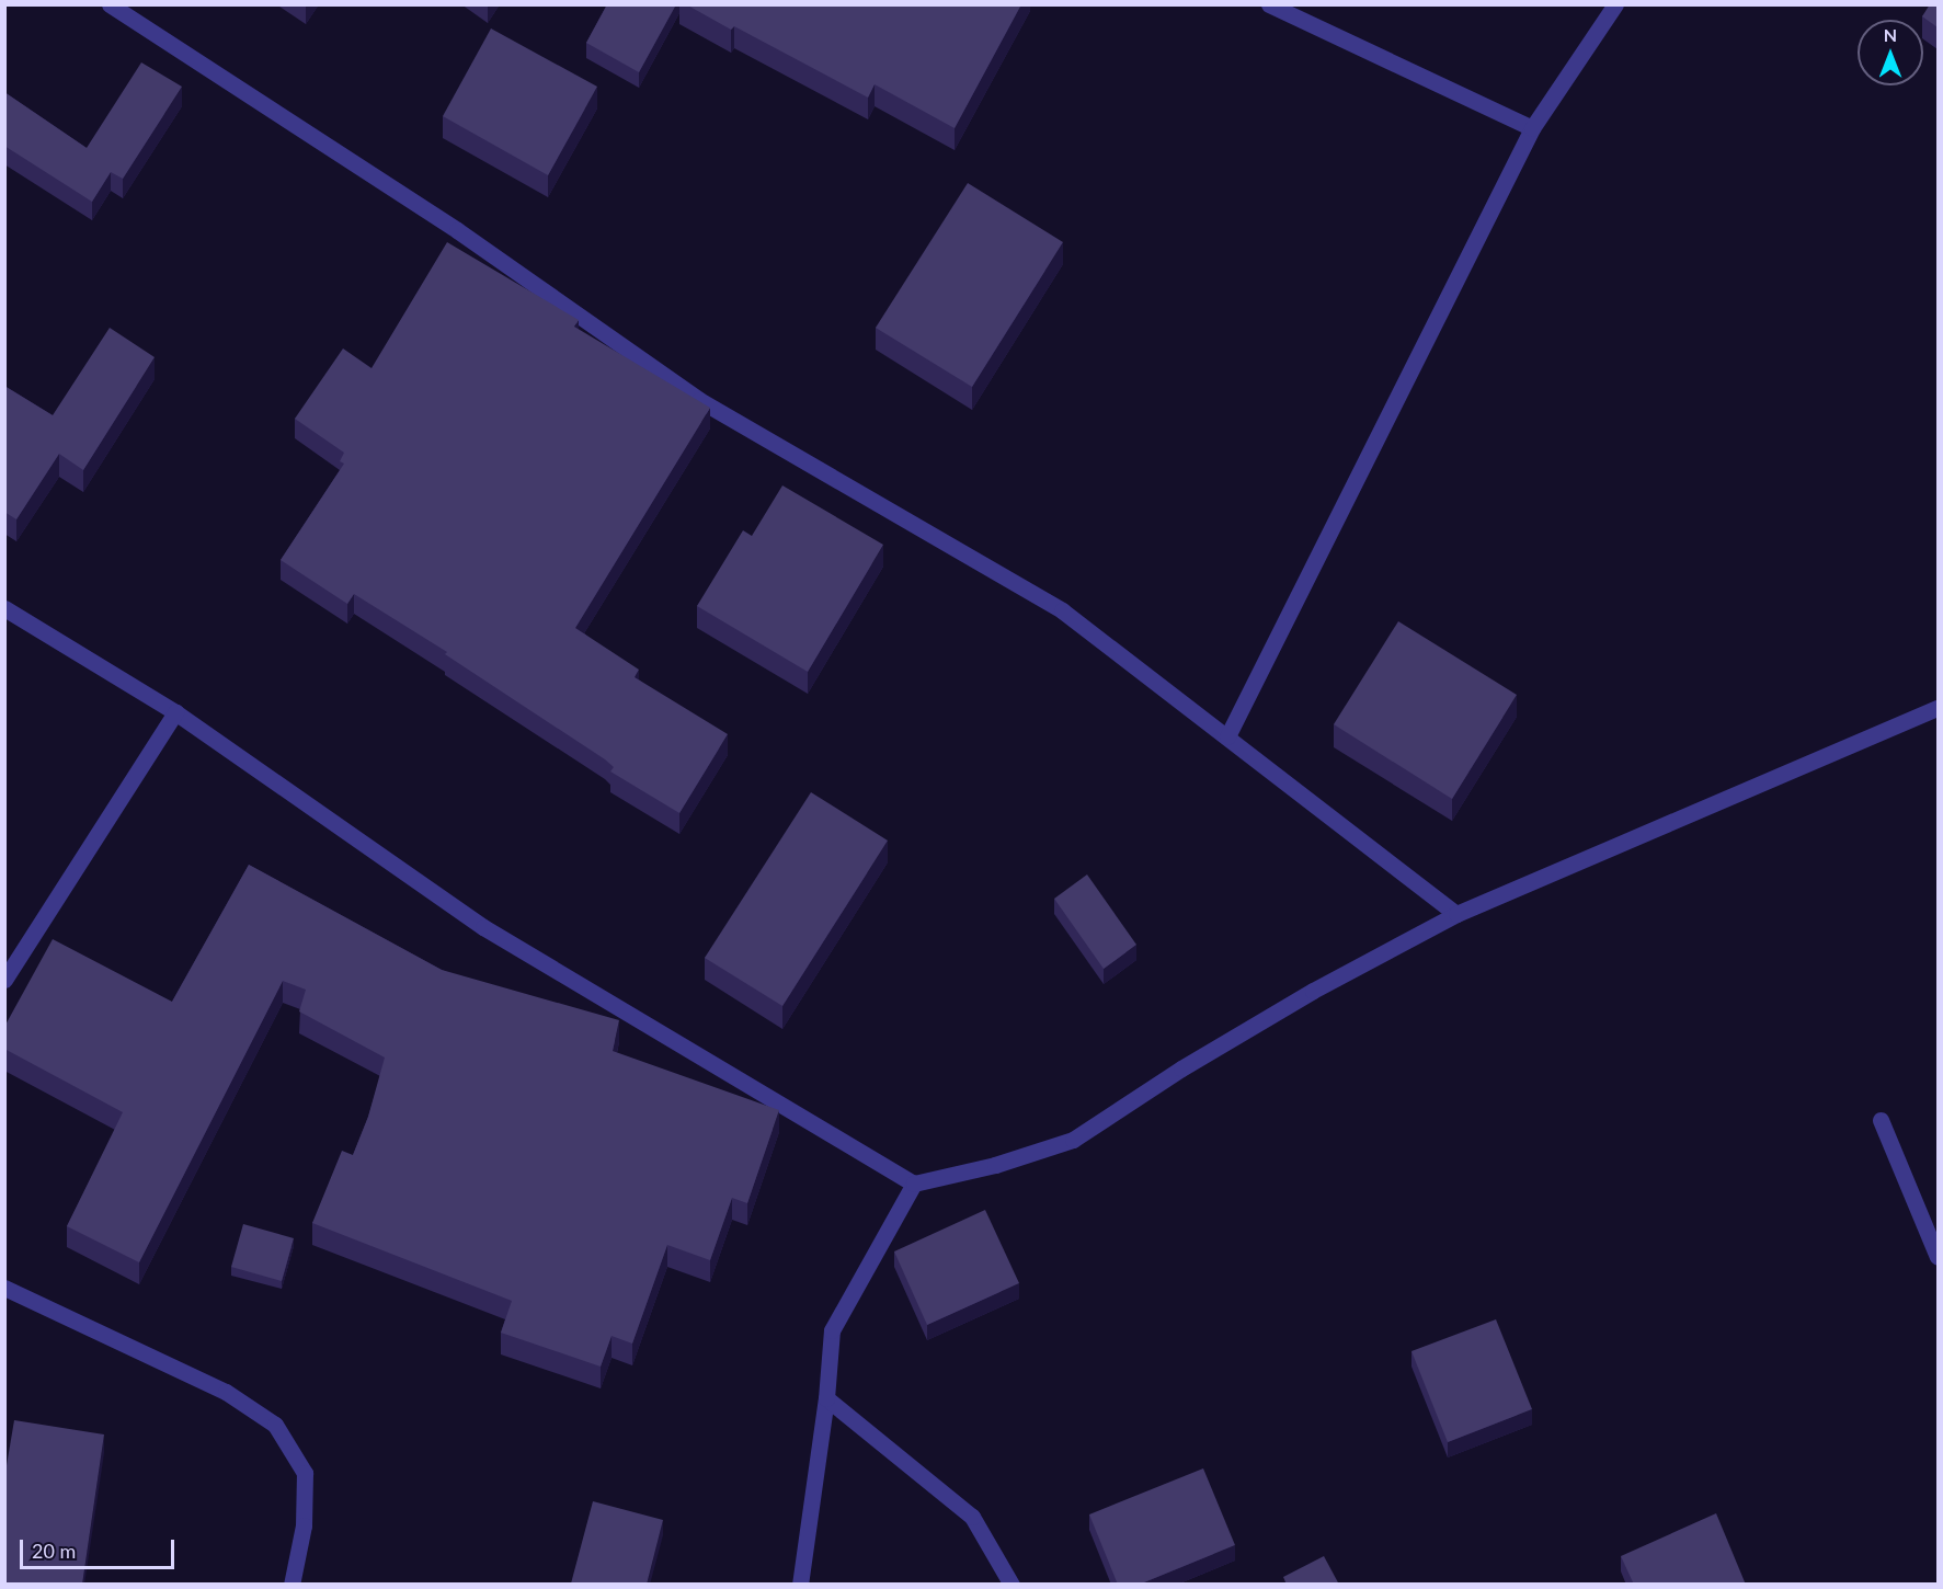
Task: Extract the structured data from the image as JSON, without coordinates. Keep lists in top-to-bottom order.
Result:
{
  "scale_bar": "20 m",
  "north": "top"
}
